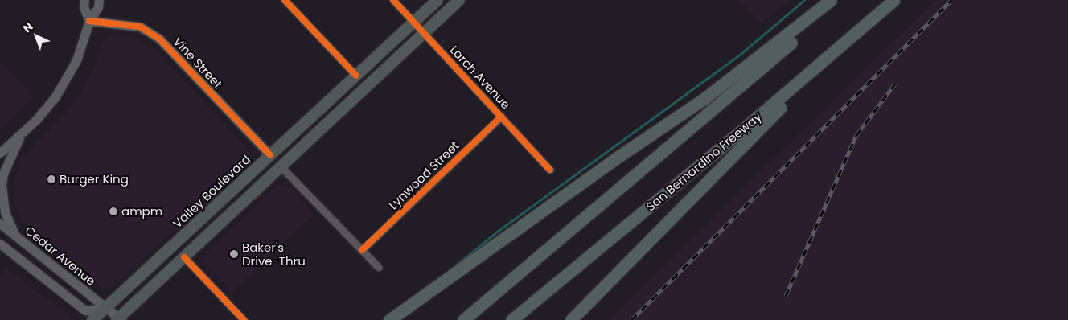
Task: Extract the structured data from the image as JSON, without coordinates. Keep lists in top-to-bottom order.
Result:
{
  "streets": {
    "highway": ["San Bernardino Freeway"],
    "main road": ["Vine Street", "Valley Boulevard", "Cedar Avenue"],
    "street": ["Larch Avenue", "Lynwood Street"]
  },
  "crossings": [
    ["Vine Street", "Valley Boulevard"],
    ["Larch Avenue", "Lynwood Street"],
    ["Larch Avenue", "Valley Boulevard"],
    ["Valley Boulevard", "Cedar Avenue"]
  ],
  "places": ["Burger King", "ampm", "Baker's Drive-Thru"],
  "north": "top left"
}
